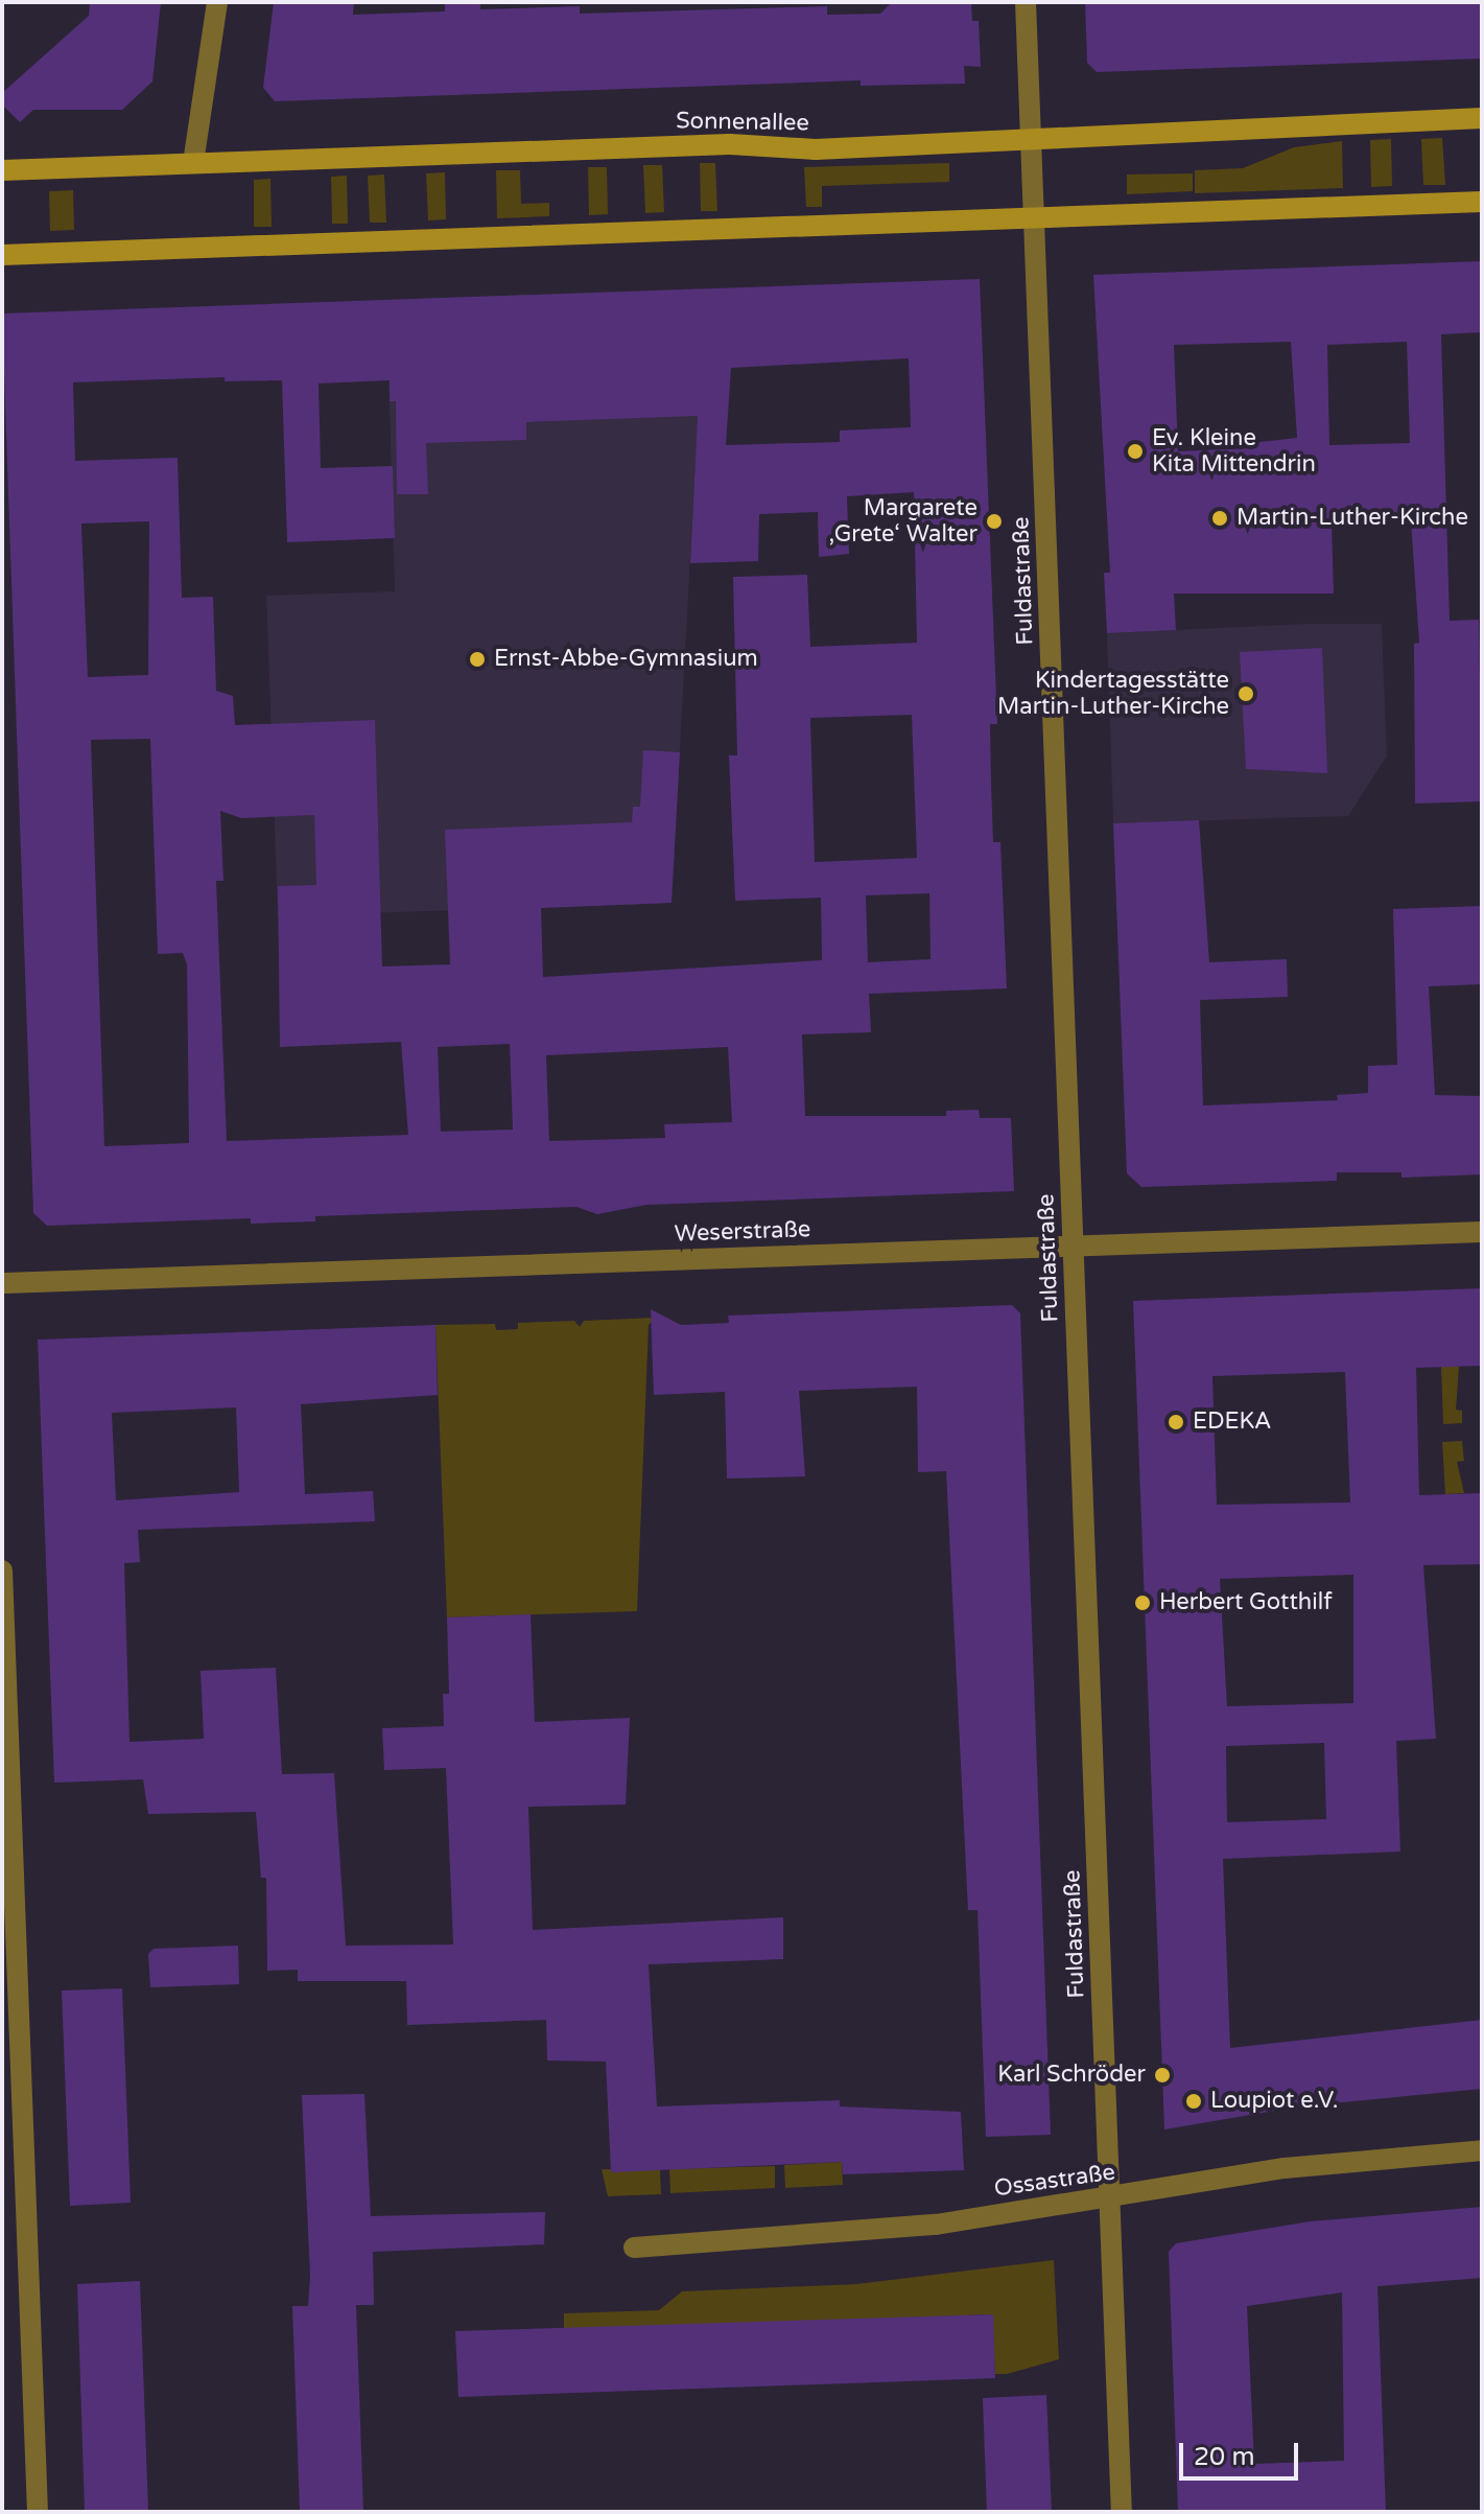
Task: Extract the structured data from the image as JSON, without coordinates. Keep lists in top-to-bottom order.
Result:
{
  "streets": {
    "main road": ["Sonnenallee"],
    "street": ["Fuldastraße", "Weserstraße", "Ossastraße"]
  },
  "crossings": [
    ["Sonnenallee", "Fuldastraße"],
    ["Fuldastraße", "Weserstraße"],
    ["Fuldastraße", "Ossastraße"]
  ],
  "places": [
    "Ev. Kleine Kita Mittendrin",
    "Martin-Luther-Kirche",
    "Margarete ‚Grete‘ Walter",
    "Ernst-Abbe-Gymnasium",
    "Kindertagesstätte Martin-Luther-Kirche",
    "EDEKA",
    "Herbert Gotthilf",
    "Karl Schröder",
    "Loupiot e.V."
  ],
  "scale_bar": "20 m"
}
